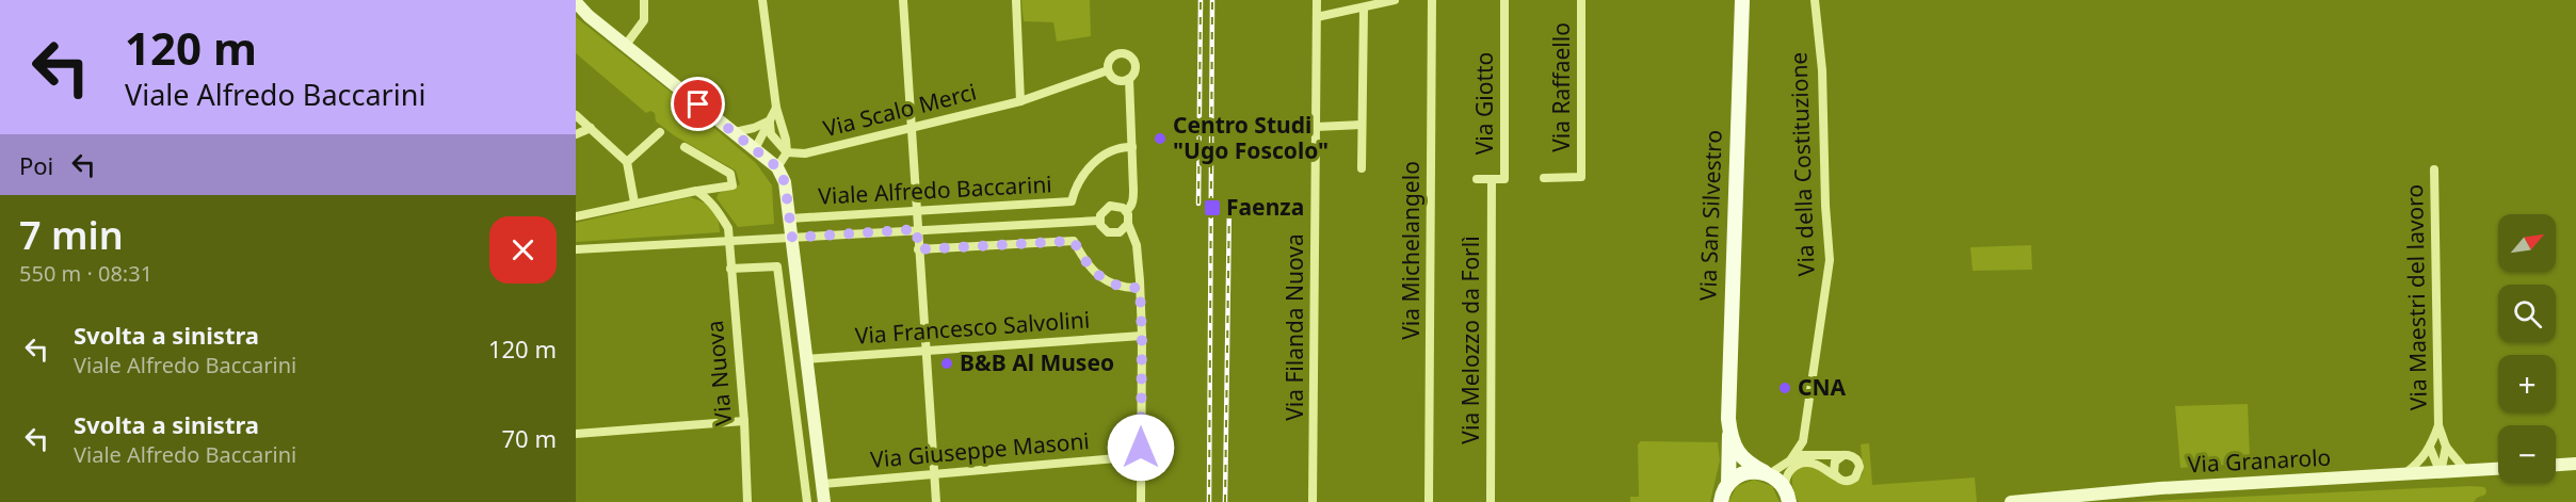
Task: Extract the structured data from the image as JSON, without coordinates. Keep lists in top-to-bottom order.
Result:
{
  "streets": {
    "main road": ["Via San Silvestro", "Via Granarolo"],
    "street": [
      "Via Raffaello",
      "Via Giotto",
      "Via Scalo Merci",
      "Via della Costituzione",
      "Viale Alfredo Baccarini",
      "Via Michelangelo",
      "Via Maestri del lavoro",
      "Via Filanda Nuova",
      "Via Francesco Salvolini",
      "Via Melozzo da Forlì",
      "Via Nuova",
      "Via Giuseppe Masoni"
    ]
  },
  "crossings": [
    ["Via Giotto", "Via Melozzo da Forlì"],
    ["Via della Costituzione", "Via San Silvestro"],
    ["Viale Alfredo Baccarini", "Via Nuova"],
    ["Via Maestri del lavoro", "Via Granarolo"]
  ],
  "places": {
    "other": ["Centro Studi \"Ugo Foscolo\"", "B&B Al Museo", "CNA"],
    "transit": ["Faenza"]
  },
  "north": "top right",
  "page": {
    "turn": ["120 m", "Viale Alfredo Baccarini"],
    "then": "Poi",
    "heading": ["7 min", "550 m · 08:31"],
    "map_buttons": ["+", "−"],
    "list": [
      {
        "name": "Svolta a sinistra",
        "note": "Viale Alfredo Baccarini",
        "value": "120 m"
      },
      {
        "name": "Svolta a sinistra",
        "note": "Viale Alfredo Baccarini",
        "value": "70 m"
      }
    ]
  }
}
